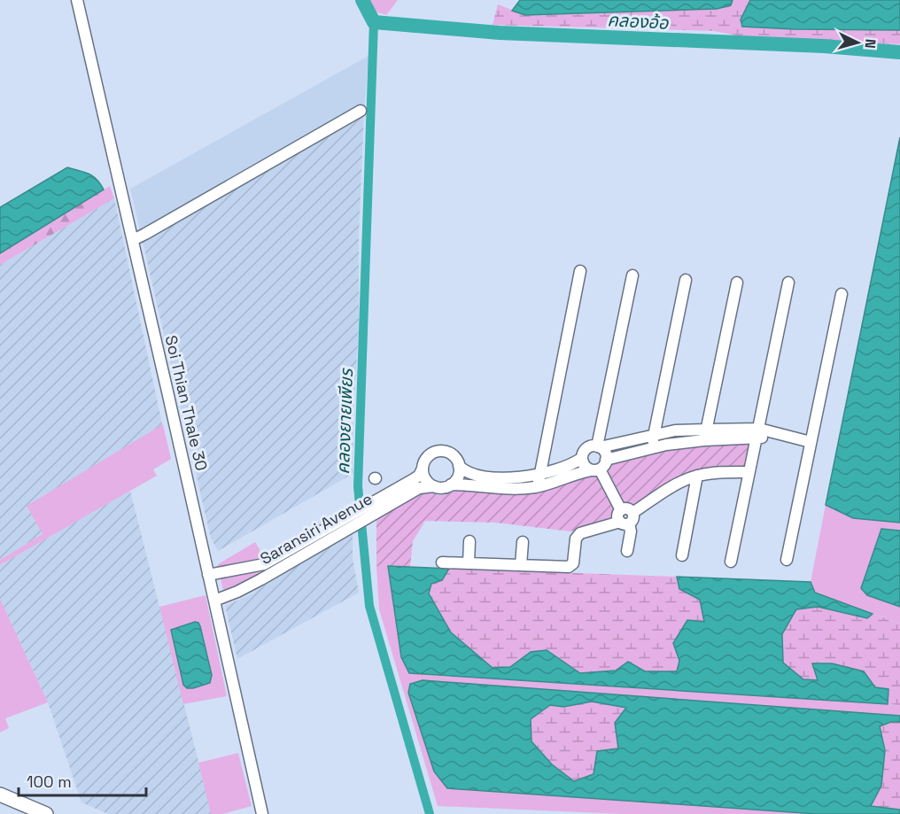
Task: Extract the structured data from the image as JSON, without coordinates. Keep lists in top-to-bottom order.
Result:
{
  "streets": {
    "street": ["Soi Thian Thale 30", "Saransiri Avenue"]
  },
  "crossings": [
    ["Soi Thian Thale 30", "Saransiri Avenue"]
  ],
  "water": ["คลองอ้อ", "คลองยายเพียร"],
  "scale_bar": "100 m",
  "north": "right"
}
